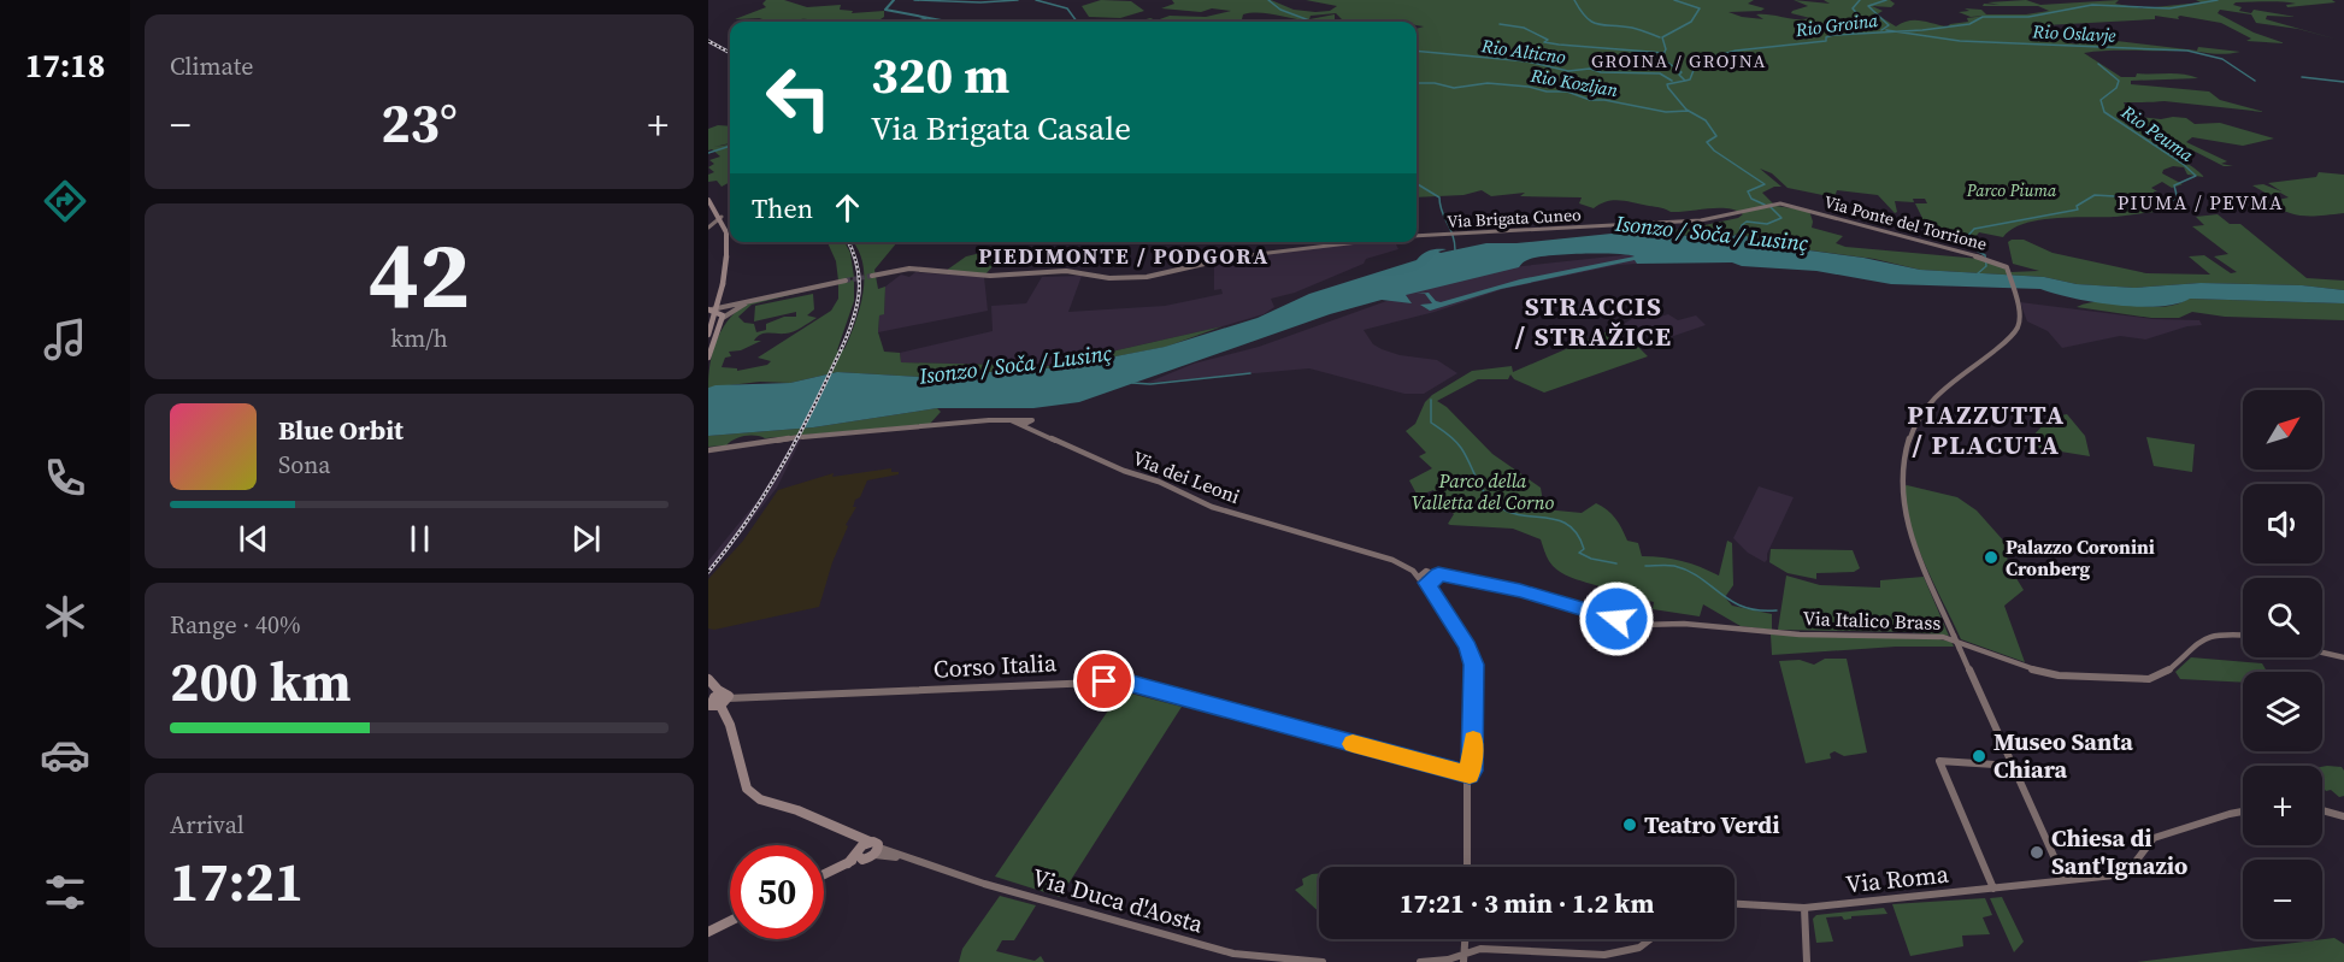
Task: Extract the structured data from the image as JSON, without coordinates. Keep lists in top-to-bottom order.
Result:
{
  "streets": {
    "main road": [
      "Via Brigata Cuneo",
      "Via Ponte del Torrione",
      "Via dei Leoni",
      "Via Italico Brass",
      "Corso Italia",
      "Via Roma",
      "Via Duca d'Aosta"
    ]
  },
  "crossings": [
    ["Via Brigata Cuneo", "Via Ponte del Torrione"],
    ["Via dei Leoni", "Via Italico Brass"]
  ],
  "districts": [
    "GROINA / GROJNA",
    "PIUMA / PEVMA",
    "PIEDIMONTE / PODGORA",
    "STRACCIS / STRAŽICE",
    "PIAZZUTTA / PLACUTA"
  ],
  "water": [
    "Rio Groina",
    "Rio Oslavje",
    "Rio Alticno",
    "Rio Kozljan",
    "Rio Peuma",
    "Isonzo / Soča / Lusinç"
  ],
  "parks": ["Parco Piuma", "Parco della Valletta del Corno"],
  "places": [
    "Palazzo Coronini Cronberg",
    "Museo Santa Chiara",
    "Teatro Verdi",
    "Chiesa di Sant'Ignazio"
  ],
  "north": "top right",
  "page": {
    "tabs": "17:18",
    "tile": [
      "Climate",
      ["42", "km/h"],
      ["Range · 40%", "200 km"],
      ["Arrival", "17:21"]
    ],
    "turn": ["320 m", "Via Brigata Casale"],
    "heat": ["−", "23°", "+"],
    "then": "Then",
    "map_buttons": ["+", "−"],
    "song": ["Blue Orbit", "Sona"],
    "limit": "50",
    "trip": "17:21 · 3 min · 1.2 km"
  }
}
